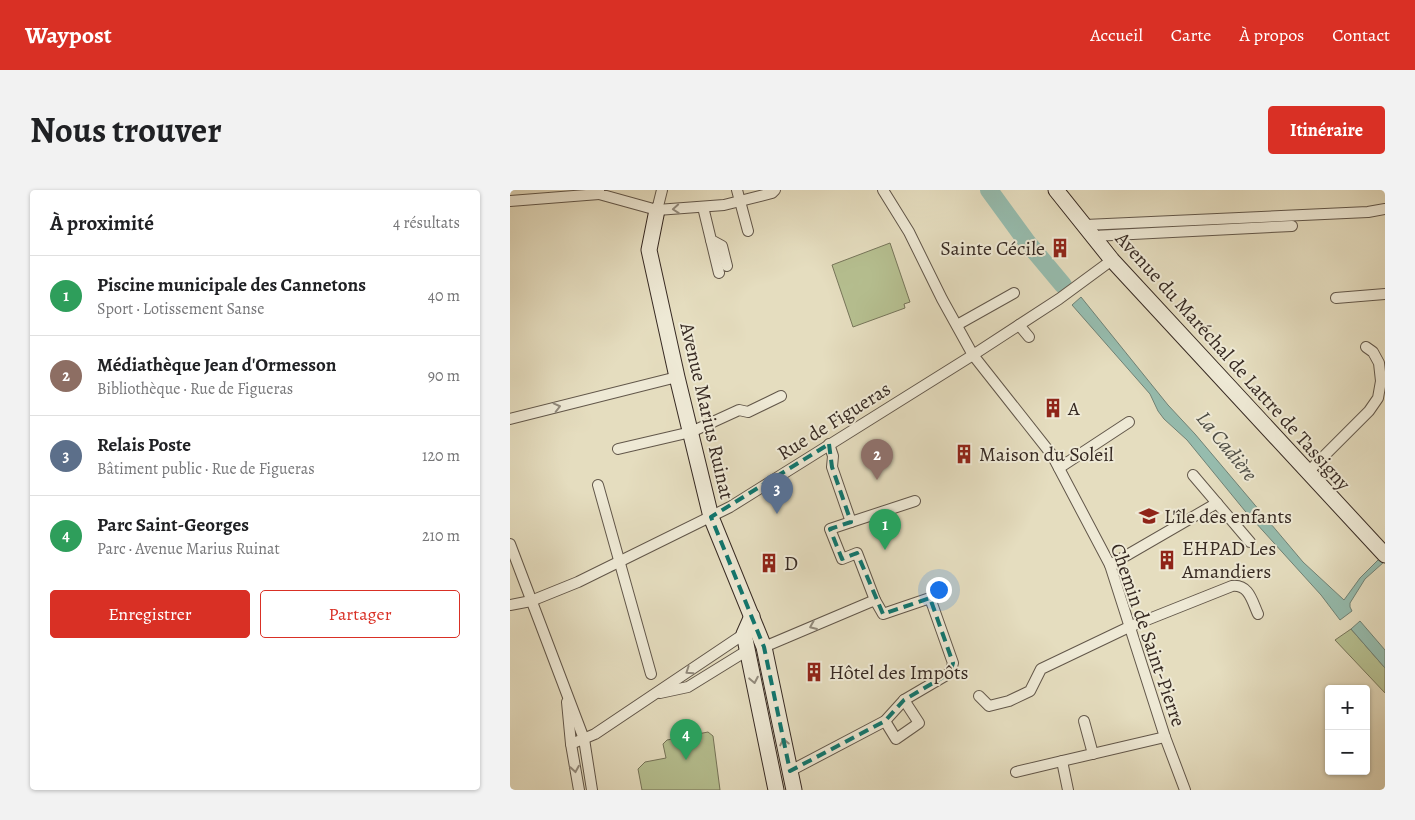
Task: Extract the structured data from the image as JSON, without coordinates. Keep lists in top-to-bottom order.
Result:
{
  "streets": {
    "street": [
      "Avenue du Maréchal de Lattre de Tassigny",
      "Avenue Marius Ruinat",
      "Rue de Figueras",
      "Chemin de Saint-Pierre"
    ]
  },
  "crossings": [
    ["Avenue du Maréchal de Lattre de Tassigny", "Rue de Figueras"],
    ["Avenue Marius Ruinat", "Rue de Figueras"],
    ["Rue de Figueras", "Chemin de Saint-Pierre"]
  ],
  "water": ["La Cadière"],
  "places": {
    "building": [
      "Sainte Cécile",
      "A",
      "Maison du Soleil",
      "EHPAD Les Amandiers",
      "D",
      "Hôtel des Impôts"
    ],
    "school or university": ["L'île des enfants"]
  },
  "page": {
    "header": "Waypost",
    "nav": [
      "Accueil",
      "Carte",
      "À propos",
      "Contact"
    ],
    "title": "Nous trouver",
    "buttons": [
      "Itinéraire",
      ["Enregistrer", "Partager"]
    ],
    "heading": ["À proximité", "4 résultats"],
    "list": [
      {
        "mark": "1",
        "name": "Piscine municipale des Cannetons",
        "note": "Sport · Lotissement Sanse",
        "value": "40 m"
      },
      {
        "mark": "2",
        "name": "Médiathèque Jean d'Ormesson",
        "note": "Bibliothèque · Rue de Figueras",
        "value": "90 m"
      },
      {
        "mark": "3",
        "name": "Relais Poste",
        "note": "Bâtiment public · Rue de Figueras",
        "value": "120 m"
      },
      {
        "mark": "4",
        "name": "Parc Saint-Georges",
        "note": "Parc · Avenue Marius Ruinat",
        "value": "210 m"
      }
    ],
    "pins": [
      "2",
      "3",
      "1",
      "4"
    ],
    "map_buttons": ["+", "−"]
  }
}
